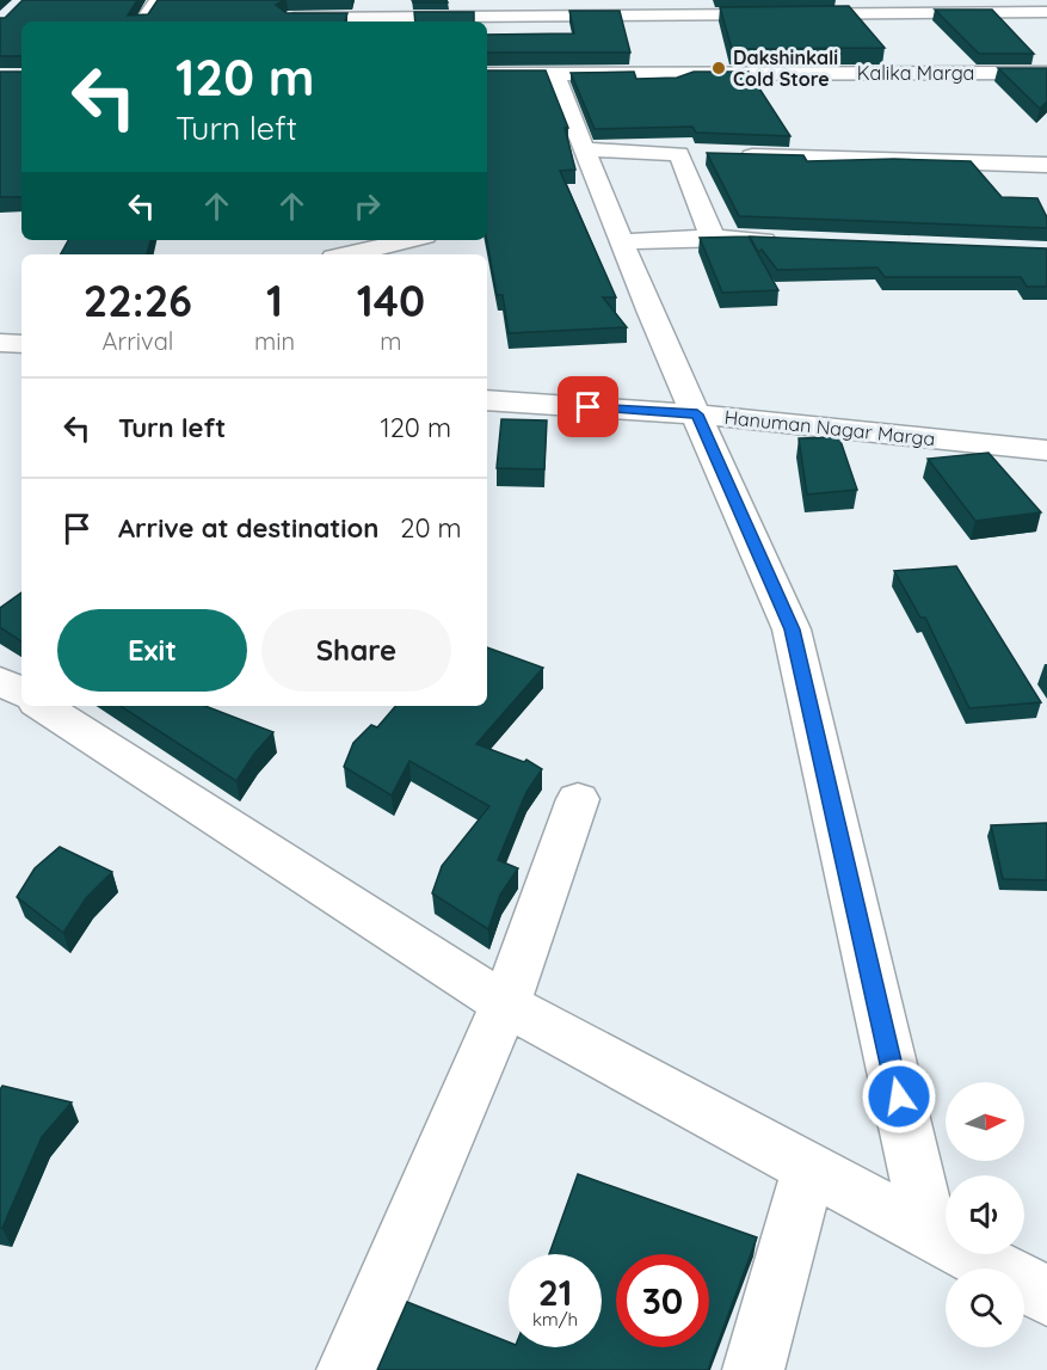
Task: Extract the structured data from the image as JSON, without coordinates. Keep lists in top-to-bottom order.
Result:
{
  "streets": {
    "street": ["Kalika Marga", "Hanuman Nagar Marga"]
  },
  "places": ["Dakshinkali Cold Store"],
  "north": "right",
  "page": {
    "turn": ["120 m", "Turn left"],
    "eta": [
      "22:26",
      "Arrival",
      "1",
      "min",
      "140",
      "m"
    ],
    "list": [
      {
        "name": "Turn left",
        "value": "120 m"
      },
      {
        "name": "Arrive at destination",
        "value": "20 m"
      }
    ],
    "buttons": ["Exit", "Share"],
    "speed": "21 km/h",
    "limit": "30"
  }
}
